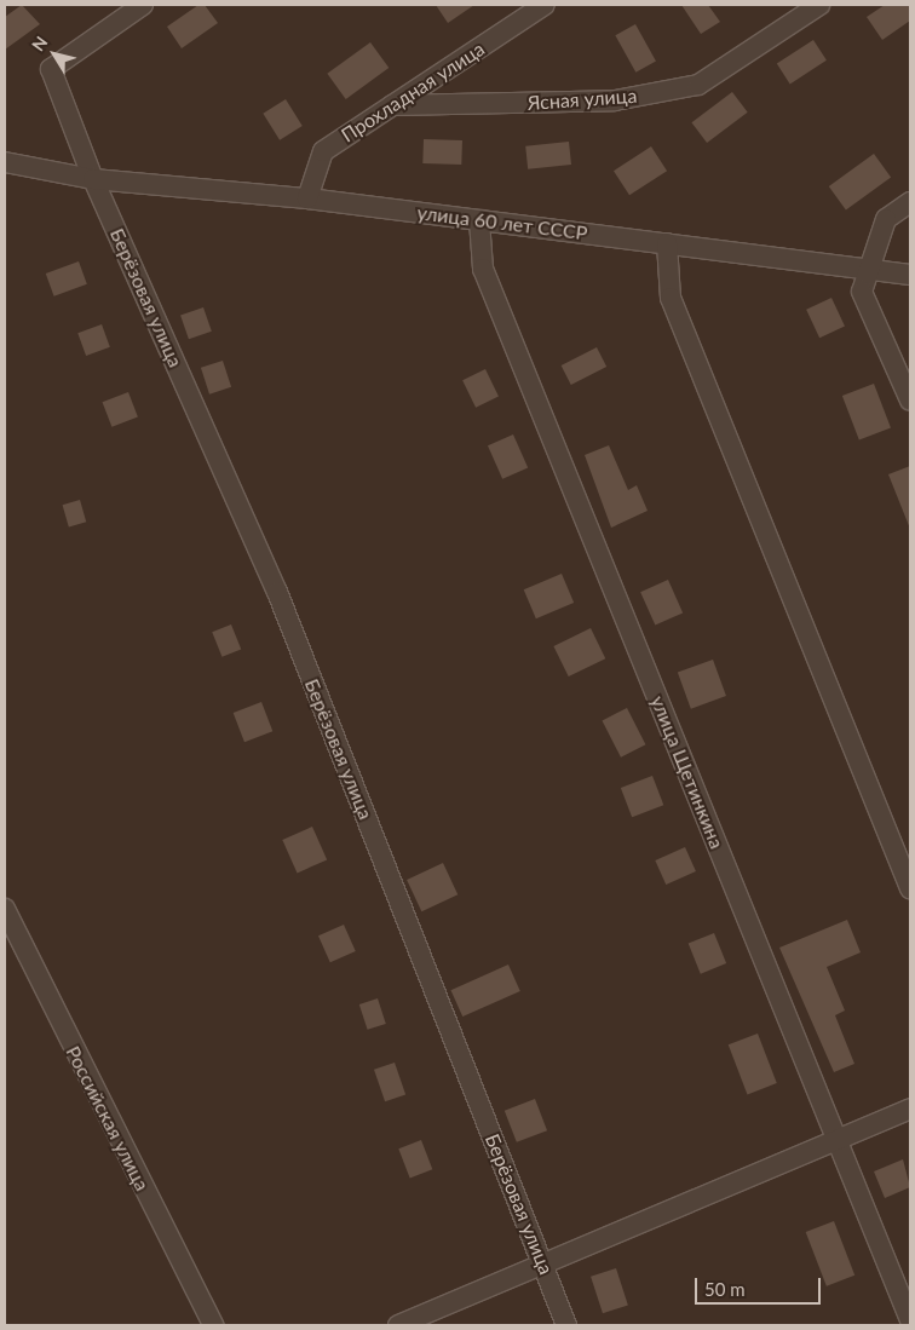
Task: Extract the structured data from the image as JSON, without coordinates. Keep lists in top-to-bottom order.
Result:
{
  "streets": {
    "street": [
      "Прохладная улица",
      "Ясная улица",
      "улица 60 лет СССР",
      "Берёзовая улица",
      "улица Щетинкина",
      "Российская улица"
    ]
  },
  "crossings": [
    ["Прохладная улица", "Ясная улица"],
    ["Прохладная улица", "улица 60 лет СССР"],
    ["улица 60 лет СССР", "Берёзовая улица"],
    ["улица 60 лет СССР", "улица Щетинкина"]
  ],
  "scale_bar": "50 m",
  "north": "top left"
}
